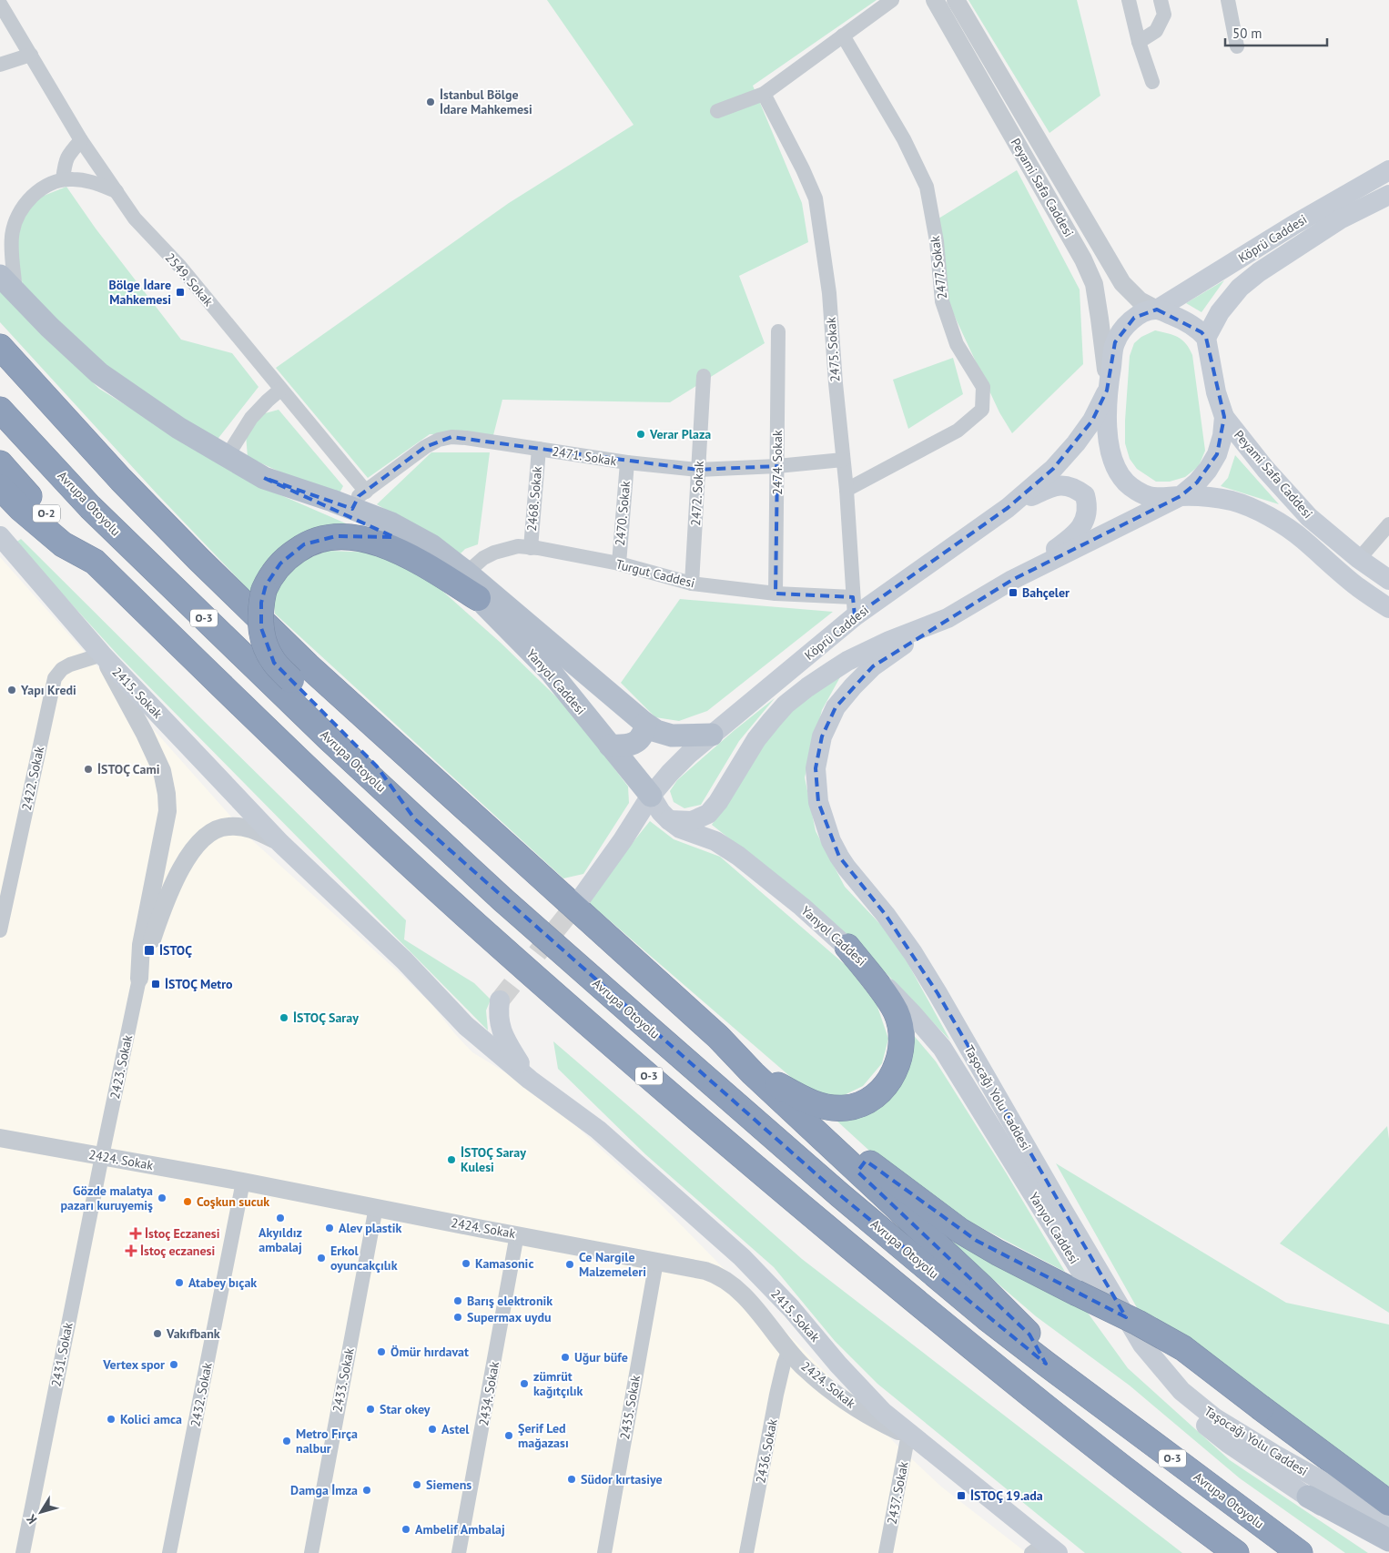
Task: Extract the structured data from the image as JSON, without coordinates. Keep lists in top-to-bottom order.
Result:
{
  "streets": {
    "highway": ["Avrupa Otoyolu", "O-2", "O-3"],
    "main road": [
      "Peyami Safa Caddesi",
      "Köprü Caddesi",
      "Yanyol Caddesi",
      "2415. Sokak",
      "Taşocağı Yolu Caddesi"
    ],
    "street": [
      "2477. Sokak",
      "2549. Sokak",
      "2475. Sokak",
      "2471. Sokak",
      "2474. Sokak",
      "2472. Sokak",
      "2468. Sokak",
      "2470. Sokak",
      "Turgut Caddesi",
      "2422. Sokak",
      "2423. Sokak",
      "2424. Sokak",
      "2431. Sokak",
      "2433. Sokak",
      "2434. Sokak",
      "2432. Sokak",
      "2435. Sokak",
      "2436. Sokak",
      "2437. Sokak"
    ]
  },
  "crossings": [
    ["Peyami Safa Caddesi", "Köprü Caddesi"],
    ["Köprü Caddesi", "2475. Sokak"],
    ["Köprü Caddesi", "Turgut Caddesi"],
    ["Köprü Caddesi", "Yanyol Caddesi"],
    ["Köprü Caddesi", "Taşocağı Yolu Caddesi"],
    ["2477. Sokak", "2475. Sokak"],
    ["2549. Sokak", "2471. Sokak"],
    ["2475. Sokak", "2471. Sokak"],
    ["2475. Sokak", "Turgut Caddesi"],
    ["2471. Sokak", "2474. Sokak"],
    ["2471. Sokak", "2472. Sokak"],
    ["2471. Sokak", "2468. Sokak"],
    ["2471. Sokak", "2470. Sokak"],
    ["2474. Sokak", "Turgut Caddesi"],
    ["2472. Sokak", "Turgut Caddesi"],
    ["2468. Sokak", "Turgut Caddesi"],
    ["O-2", "O-3"],
    ["2470. Sokak", "Turgut Caddesi"],
    ["2415. Sokak", "2422. Sokak"],
    ["2415. Sokak", "2424. Sokak"],
    ["2415. Sokak", "2437. Sokak"],
    ["2423. Sokak", "2424. Sokak"],
    ["2423. Sokak", "2431. Sokak"],
    ["2424. Sokak", "2431. Sokak"],
    ["2424. Sokak", "2433. Sokak"],
    ["2424. Sokak", "2434. Sokak"],
    ["2424. Sokak", "2432. Sokak"],
    ["2424. Sokak", "2435. Sokak"],
    ["2424. Sokak", "2436. Sokak"],
    ["2424. Sokak", "2437. Sokak"]
  ],
  "places": {
    "other": [
      "İstanbul Bölge İdare Mahkemesi",
      "Verar Plaza",
      "Yapı Kredi",
      "İSTOÇ Cami",
      "İSTOÇ Saray",
      "İSTOÇ Saray Kulesi",
      "Gözde malatya pazarı kuruyemiş",
      "Coşkun sucuk",
      "Akyıldız ambalaj",
      "Alev plastik",
      "Erkol oyuncakçılık",
      "Kamasonic",
      "Ce Nargile Malzemeleri",
      "Atabey bıçak",
      "Barış elektronik",
      "Supermax uydu",
      "Vakıfbank",
      "Ömür hırdavat",
      "Uğur büfe",
      "Vertex spor",
      "zümrüt kağıtçılık",
      "Star okey",
      "Kolici amca",
      "Astel",
      "Şerif Led mağazası",
      "Metro Fırça nalbur",
      "Südor kırtasiye",
      "Siemens",
      "Damga İmza",
      "Ambelif Ambalaj"
    ],
    "transit": [
      "Bölge İdare Mahkemesi",
      "Bahçeler",
      "İSTOÇ",
      "İSTOÇ Metro",
      "İSTOÇ 19.ada"
    ],
    "health": ["İstoç Eczanesi", "İstoç eczanesi"]
  },
  "scale_bar": "50 m",
  "north": "bottom left"
}
